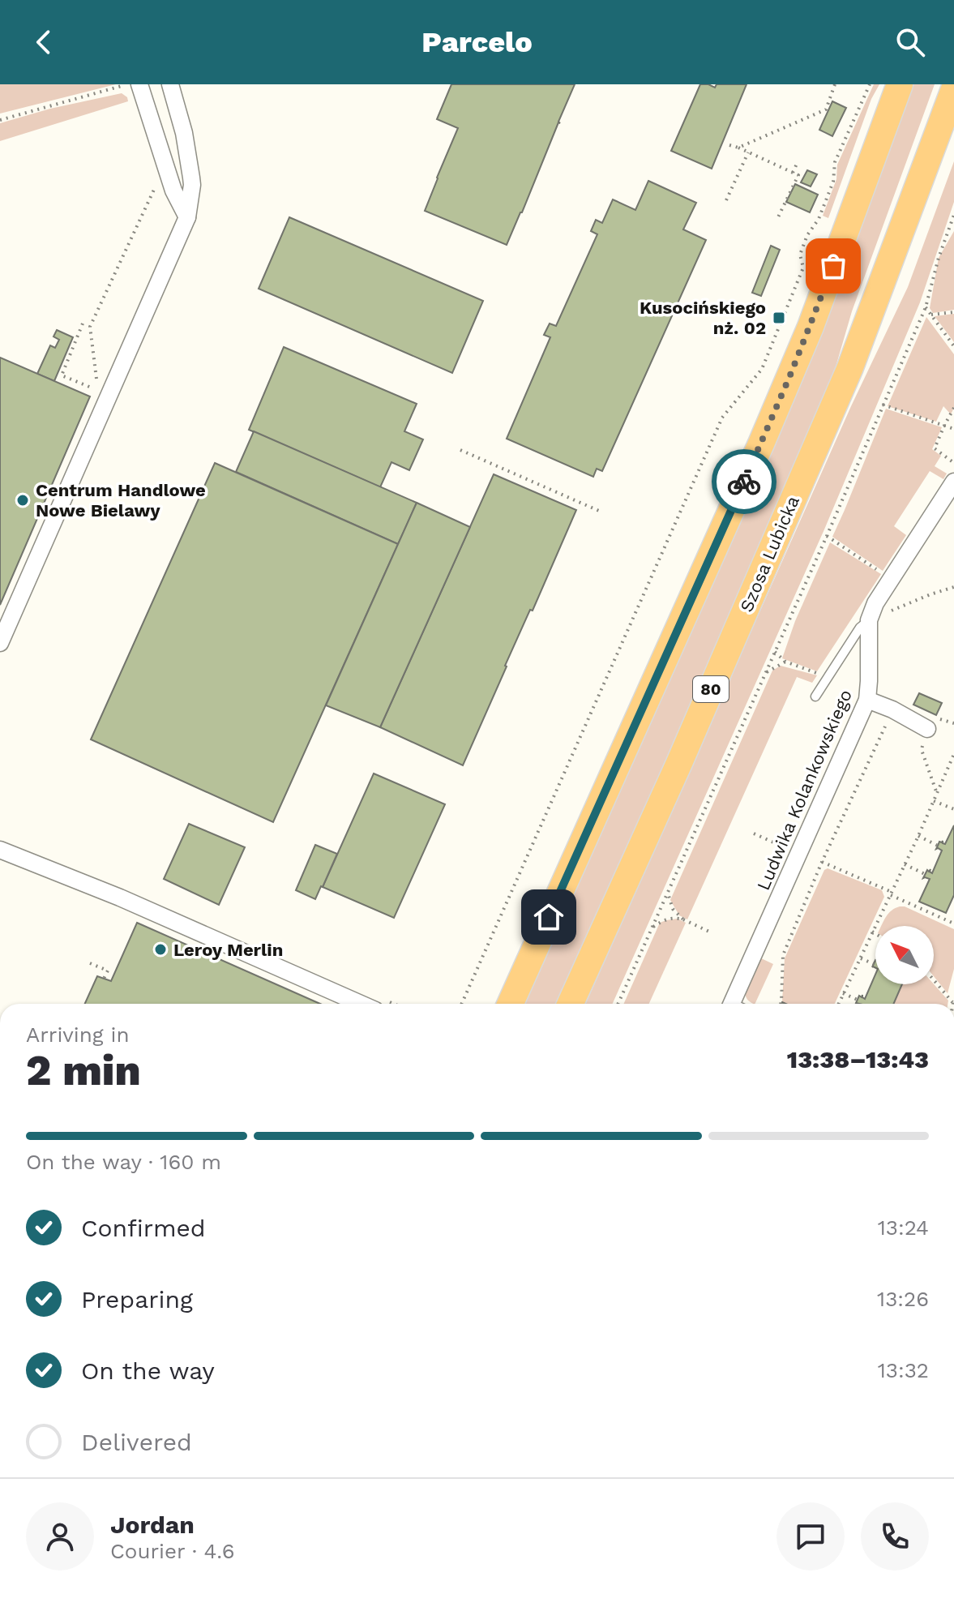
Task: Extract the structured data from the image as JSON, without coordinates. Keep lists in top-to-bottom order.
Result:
{
  "streets": {
    "main road": ["Szosa Lubicka", "80"],
    "street": ["Ludwika Kolankowskiego"]
  },
  "places": {
    "transit": ["Kusocińskiego nż. 02"],
    "other": ["Centrum Handlowe Nowe Bielawy", "Leroy Merlin"]
  },
  "north": "top left",
  "page": {
    "header": "Parcelo",
    "heading": ["2 min", "Arriving in", "13:38–13:43"],
    "panel": ["Jordan", "Courier · 4.6"],
    "bar": "On the way · 160 m",
    "list": [
      ["Confirmed", "13:24"],
      ["Preparing", "13:26"],
      ["On the way", "13:32"],
      "Delivered"
    ]
  }
}
